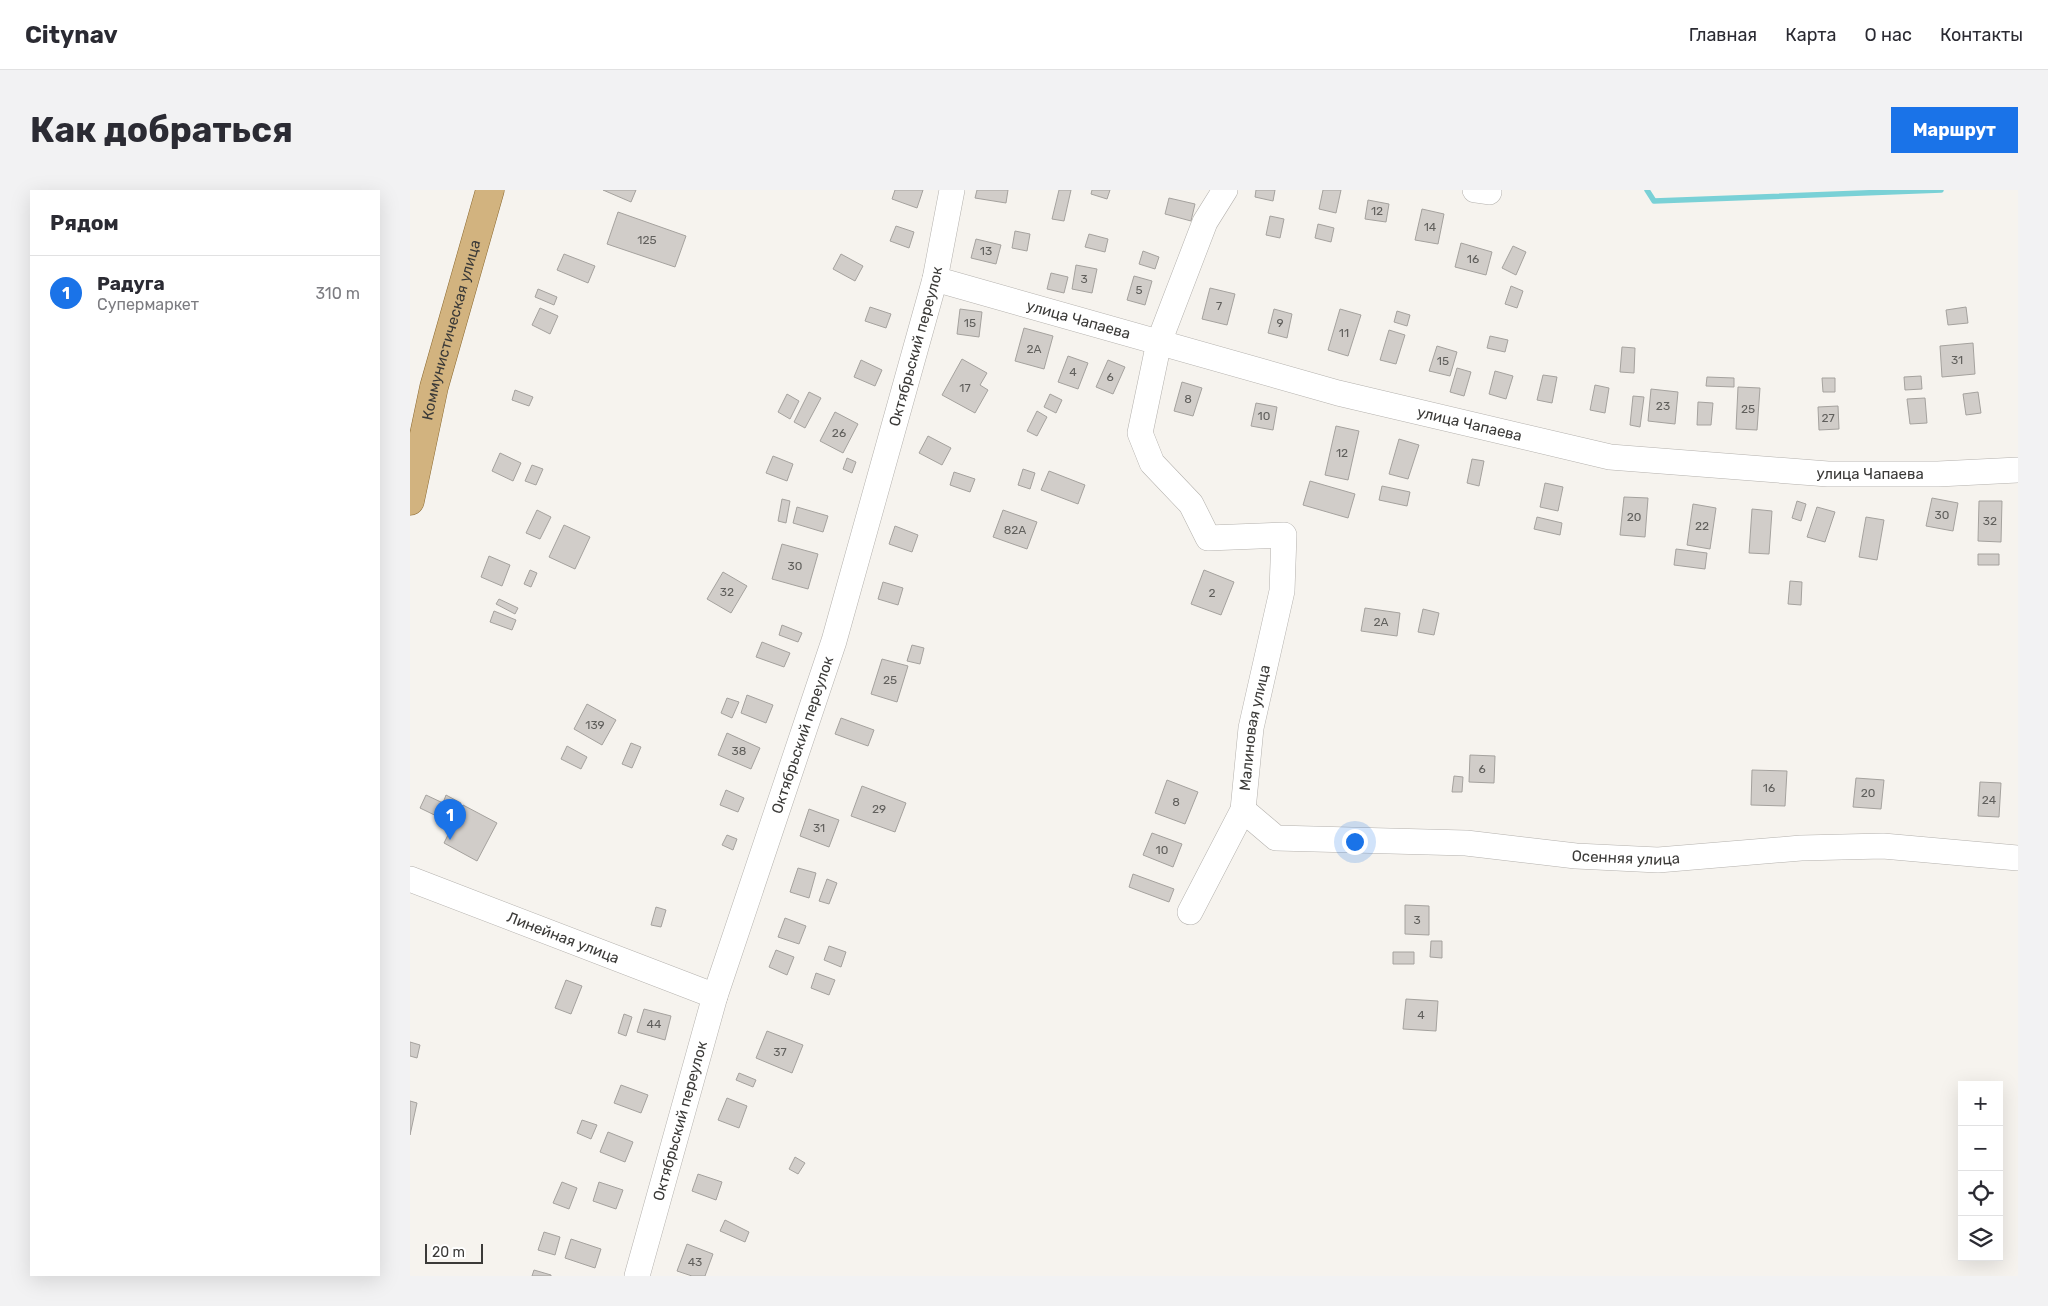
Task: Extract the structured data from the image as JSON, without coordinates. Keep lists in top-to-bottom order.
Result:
{
  "streets": {
    "main road": ["Коммунистическая улица"],
    "street": [
      "улица Чапаева",
      "Октябрьский переулок",
      "Малиновая улица",
      "Осенняя улица",
      "Линейная улица"
    ]
  },
  "crossings": [
    ["улица Чапаева", "Октябрьский переулок"],
    ["улица Чапаева", "Малиновая улица"],
    ["Октябрьский переулок", "Линейная улица"],
    ["Малиновая улица", "Осенняя улица"]
  ],
  "house_numbers": [
    "12",
    "14",
    "125",
    "13",
    "16",
    "3",
    "5",
    "7",
    "15",
    "9",
    "11",
    "2А",
    "31",
    "15",
    "4",
    "6",
    "17",
    "8",
    "23",
    "25",
    "10",
    "27",
    "26",
    "12",
    "30",
    "20",
    "32",
    "22",
    "82А",
    "30",
    "32",
    "2",
    "2А",
    "25",
    "139",
    "38",
    "6",
    "16",
    "20",
    "24",
    "8",
    "29",
    "31",
    "10",
    "3",
    "4",
    "44",
    "37",
    "43"
  ],
  "scale_bar": "20 m",
  "page": {
    "header": "Citynav",
    "nav": [
      "Главная",
      "Карта",
      "О нас",
      "Контакты"
    ],
    "buttons": "Маршрут",
    "title": "Как добраться",
    "heading": "Рядом",
    "list": [
      {
        "mark": "1",
        "name": "Радуга",
        "note": "Супермаркет",
        "value": "310 m"
      }
    ],
    "pins": "1",
    "map_buttons": ["+", "−"],
    "scale": "20 m"
  }
}
